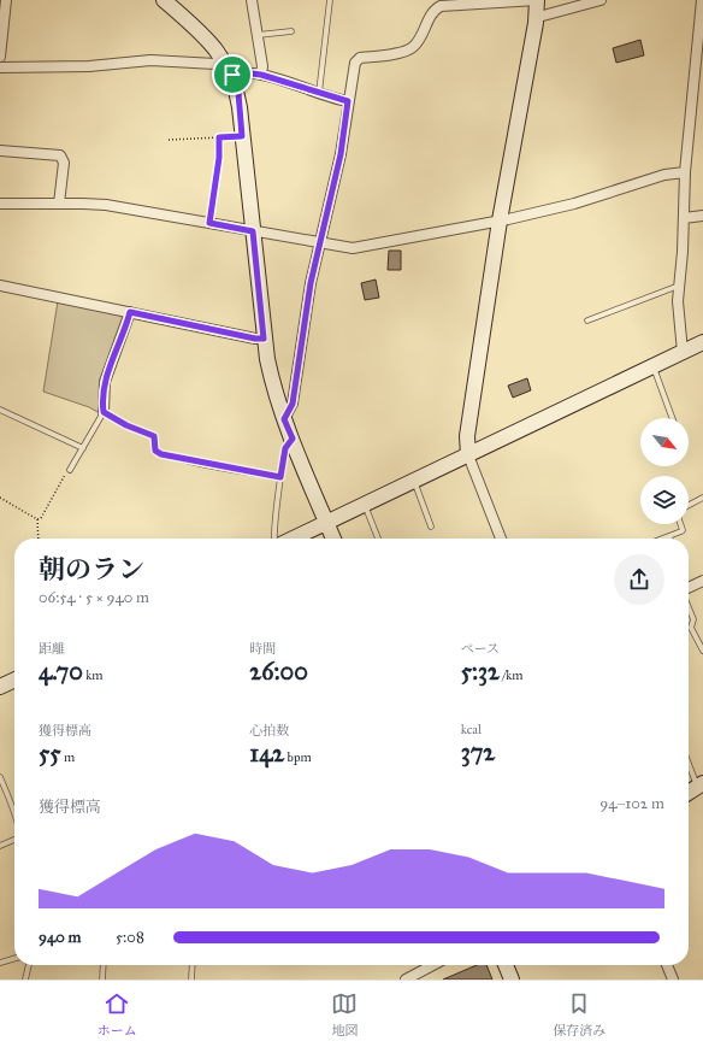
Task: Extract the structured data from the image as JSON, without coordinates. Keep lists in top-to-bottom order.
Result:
{
  "north": "bottom right",
  "page": {
    "heading": ["朝のラン", "06:54 · 5 × 940 m"],
    "stats": [
      ["距離", "4.70 km"],
      ["時間", "26:00"],
      ["ペース", "5:32 /km"],
      ["獲得標高", "55 m"],
      ["心拍数", "142 bpm"],
      ["kcal", "372"]
    ],
    "chart": ["獲得標高", "94–102 m"],
    "list": [
      {
        "name": "940 m",
        "note": "5:08"
      }
    ],
    "tabs": ["ホーム", "地図", "保存済み"]
  }
}
